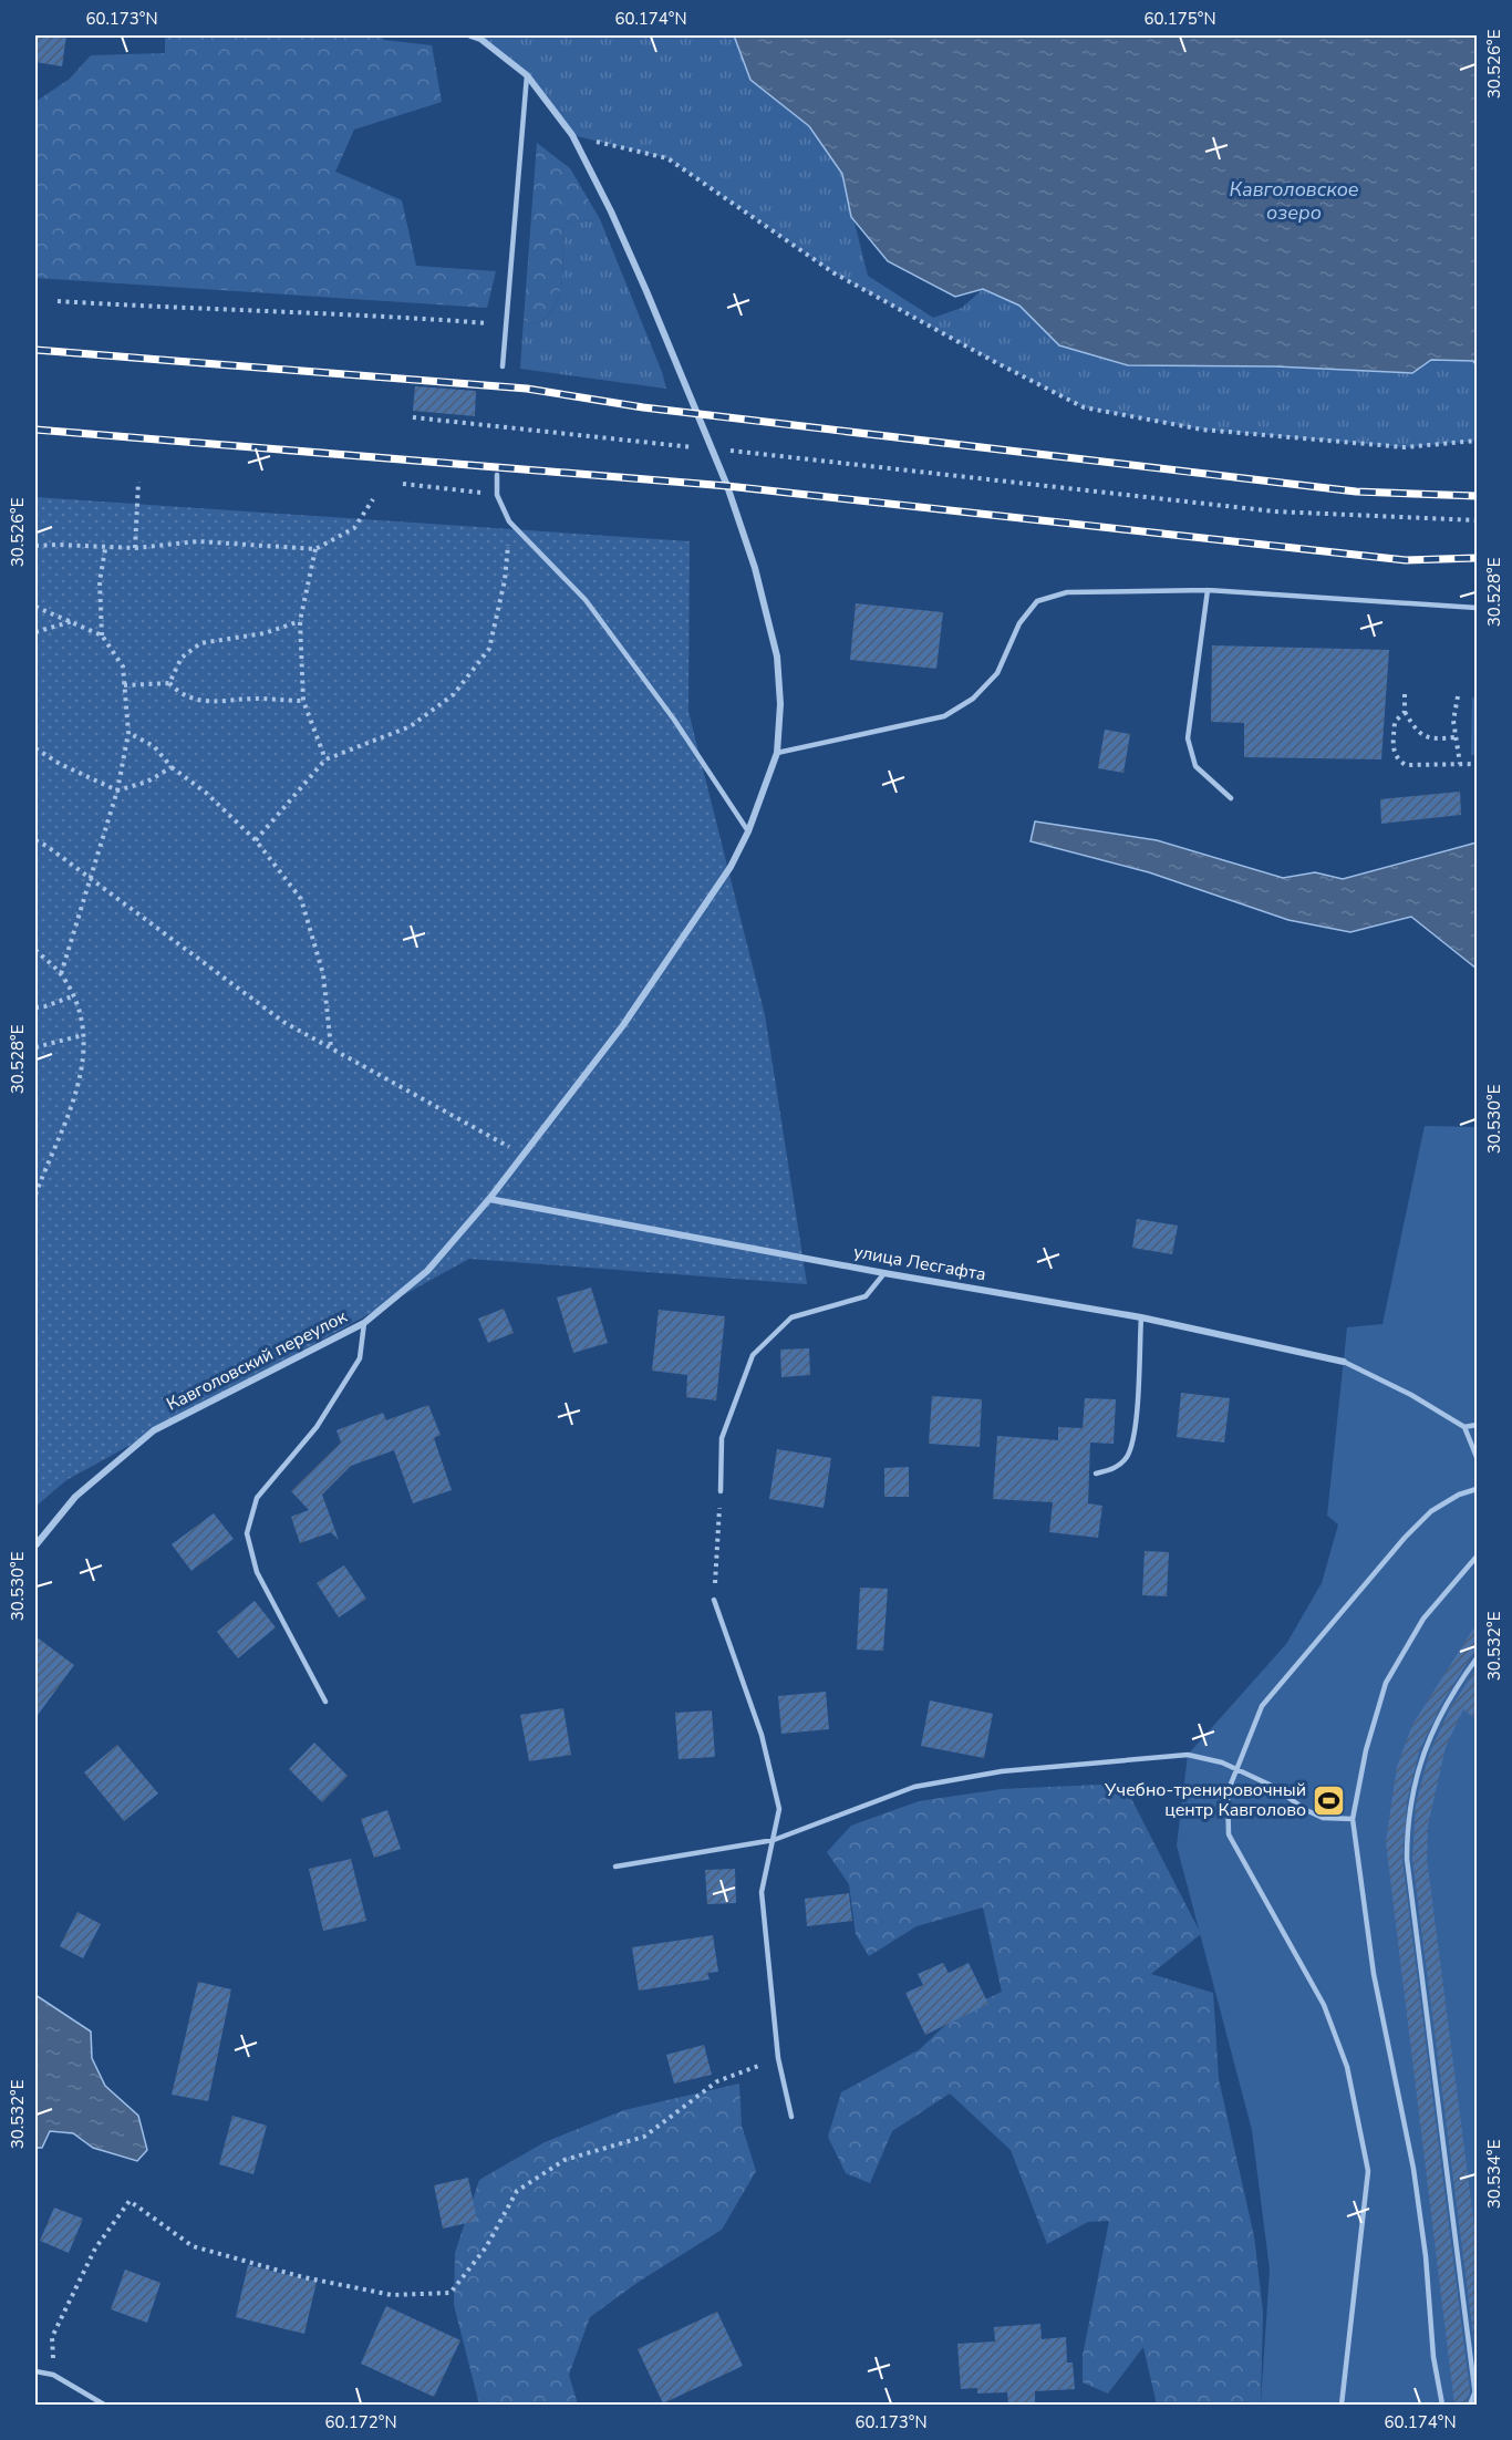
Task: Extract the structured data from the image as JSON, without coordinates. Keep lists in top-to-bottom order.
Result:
{
  "streets": {
    "street": ["улица Лесгафта", "Кавголовский переулок"]
  },
  "crossings": [
    ["улица Лесгафта", "Кавголовский переулок"]
  ],
  "water": ["Кавголовское озеро"],
  "places": {
    "sports": ["Учебно-тренировочный центр Кавголово"]
  },
  "coordinates": [
    "60.173°N",
    "60.174°N",
    "60.175°N",
    "30.526°E",
    "30.528°E",
    "30.530°E",
    "30.532°E",
    "30.534°E",
    "60.172°N"
  ]
}
